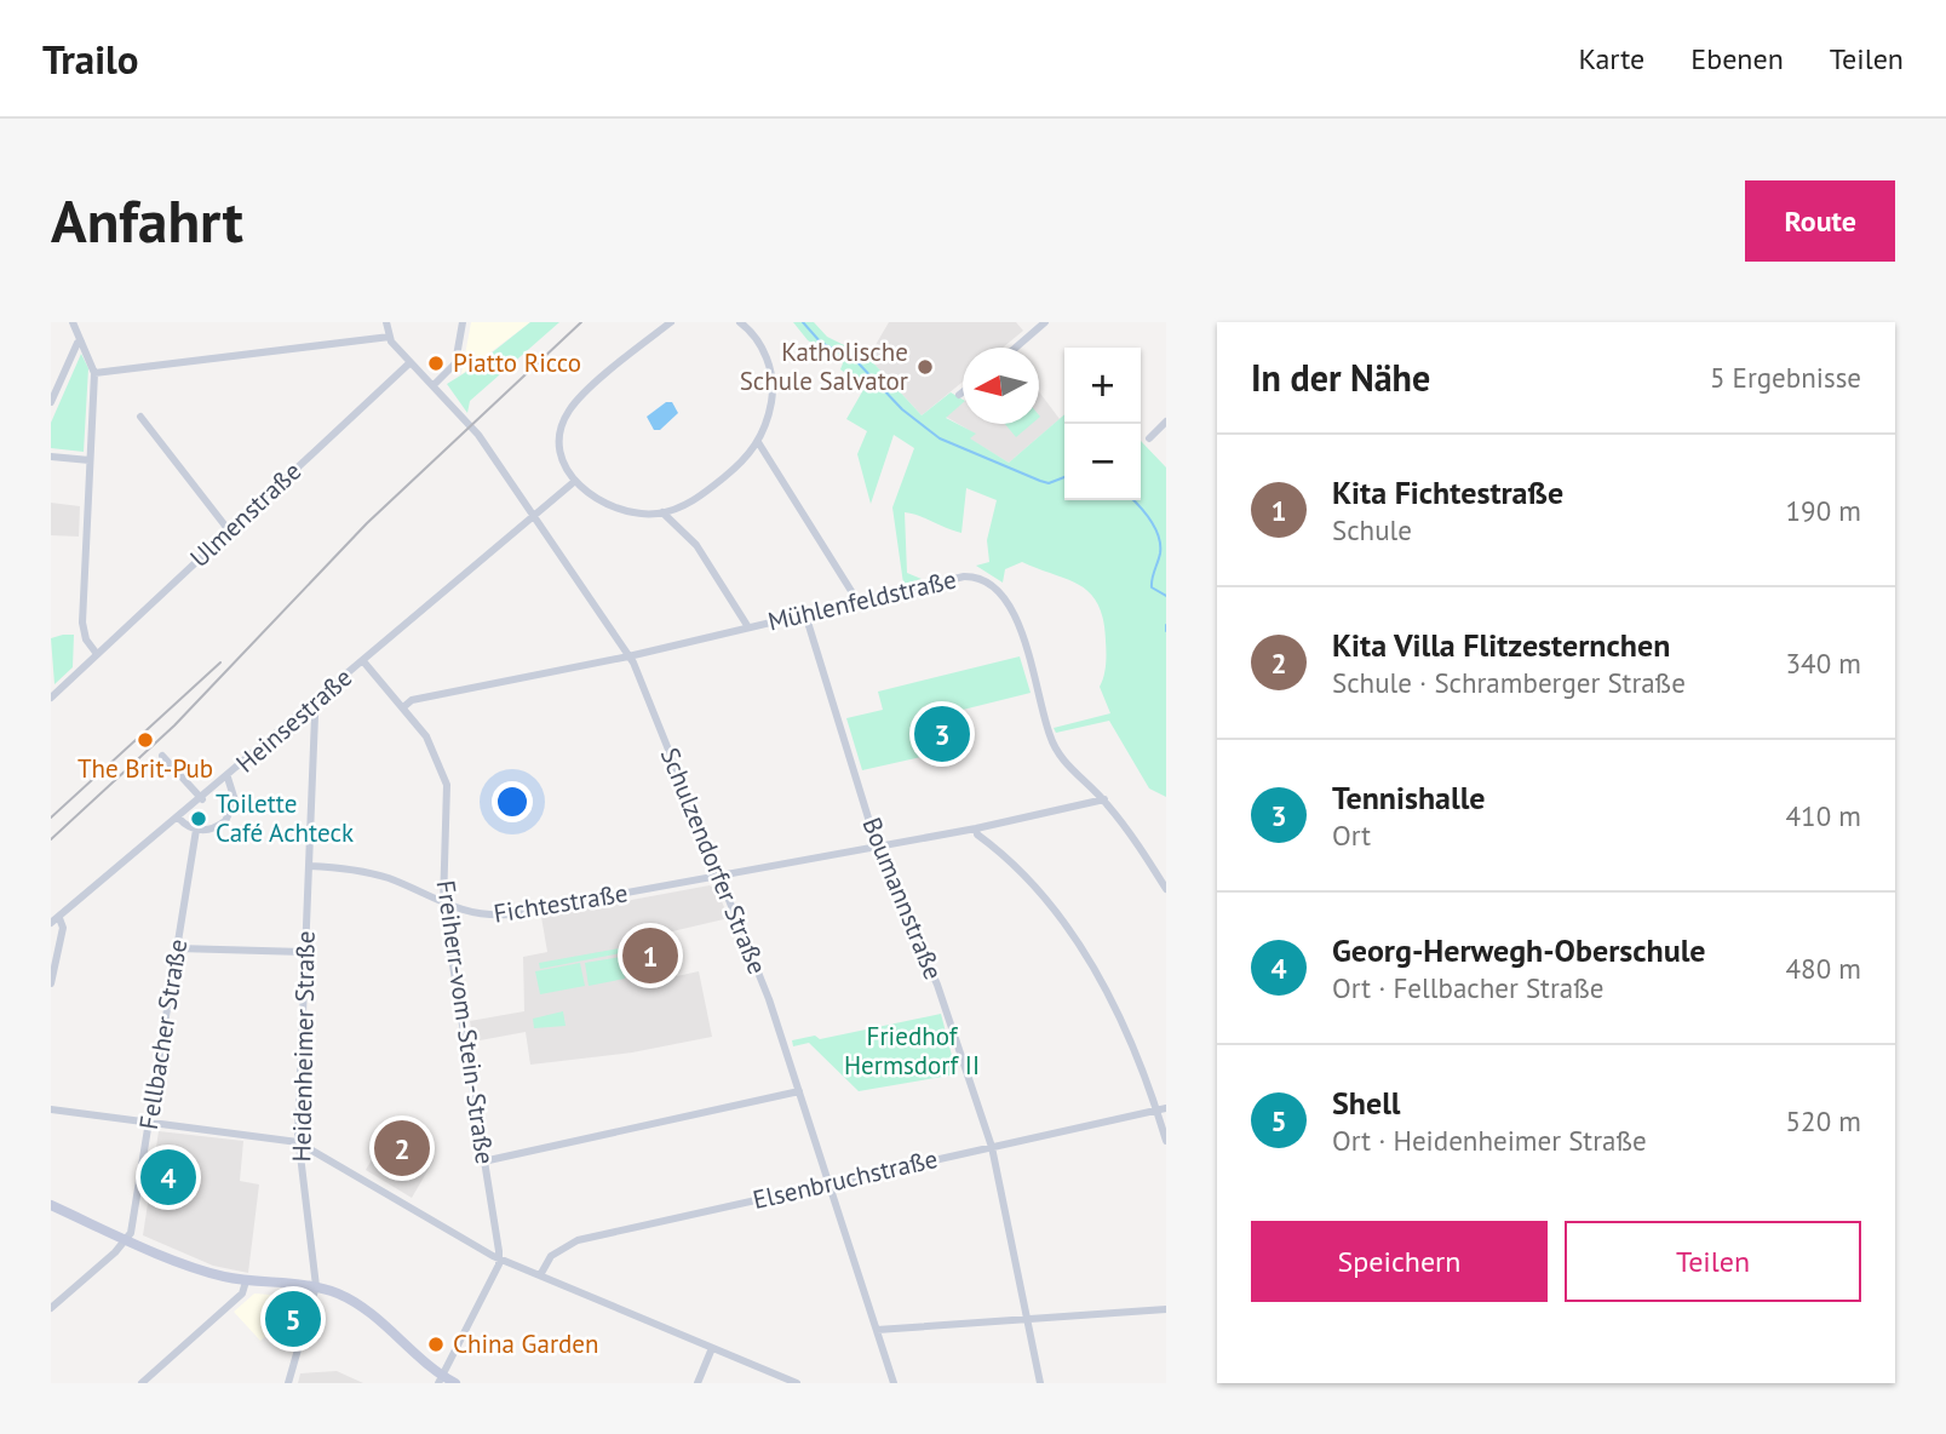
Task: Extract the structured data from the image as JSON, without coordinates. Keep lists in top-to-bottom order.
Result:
{
  "streets": {
    "street": [
      "Ulmenstraße",
      "Mühlenfeldstraße",
      "Heinsestraße",
      "Schulzendorfer Straße",
      "Boumannstraße",
      "Fichtestraße",
      "Freiherr-vom-Stein-Straße",
      "Fellbacher Straße",
      "Heidenheimer Straße",
      "Elsenbruchstraße"
    ]
  },
  "crossings": [
    ["Ulmenstraße", "Schulzendorfer Straße"],
    ["Mühlenfeldstraße", "Schulzendorfer Straße"],
    ["Mühlenfeldstraße", "Boumannstraße"],
    ["Mühlenfeldstraße", "Fichtestraße"],
    ["Mühlenfeldstraße", "Freiherr-vom-Stein-Straße"],
    ["Heinsestraße", "Schulzendorfer Straße"],
    ["Heinsestraße", "Freiherr-vom-Stein-Straße"],
    ["Heinsestraße", "Heidenheimer Straße"],
    ["Schulzendorfer Straße", "Fichtestraße"],
    ["Schulzendorfer Straße", "Elsenbruchstraße"],
    ["Boumannstraße", "Fichtestraße"],
    ["Boumannstraße", "Elsenbruchstraße"],
    ["Fichtestraße", "Freiherr-vom-Stein-Straße"],
    ["Fichtestraße", "Heidenheimer Straße"]
  ],
  "parks": ["Friedhof Hermsdorf II"],
  "places": [
    "Piatto Ricco",
    "Katholische Schule Salvator",
    "The Brit-Pub",
    "Toilette Café Achteck",
    "China Garden"
  ],
  "north": "left",
  "page": {
    "header": "Trailo",
    "nav": ["Karte", "Ebenen", "Teilen"],
    "buttons": [
      "Route",
      ["Speichern", "Teilen"]
    ],
    "title": "Anfahrt",
    "heading": ["In der Nähe", "5 Ergebnisse"],
    "map_buttons": ["+", "−"],
    "list": [
      {
        "mark": "1",
        "name": "Kita Fichtestraße",
        "note": "Schule",
        "value": "190 m"
      },
      {
        "mark": "2",
        "name": "Kita Villa Flitzesternchen",
        "note": "Schule · Schramberger Straße",
        "value": "340 m"
      },
      {
        "mark": "3",
        "name": "Tennishalle",
        "note": "Ort",
        "value": "410 m"
      },
      {
        "mark": "4",
        "name": "Georg-Herwegh-Oberschule",
        "note": "Ort · Fellbacher Straße",
        "value": "480 m"
      },
      {
        "mark": "5",
        "name": "Shell",
        "note": "Ort · Heidenheimer Straße",
        "value": "520 m"
      }
    ],
    "pins": [
      "3",
      "1",
      "2",
      "4",
      "5"
    ]
  }
}
